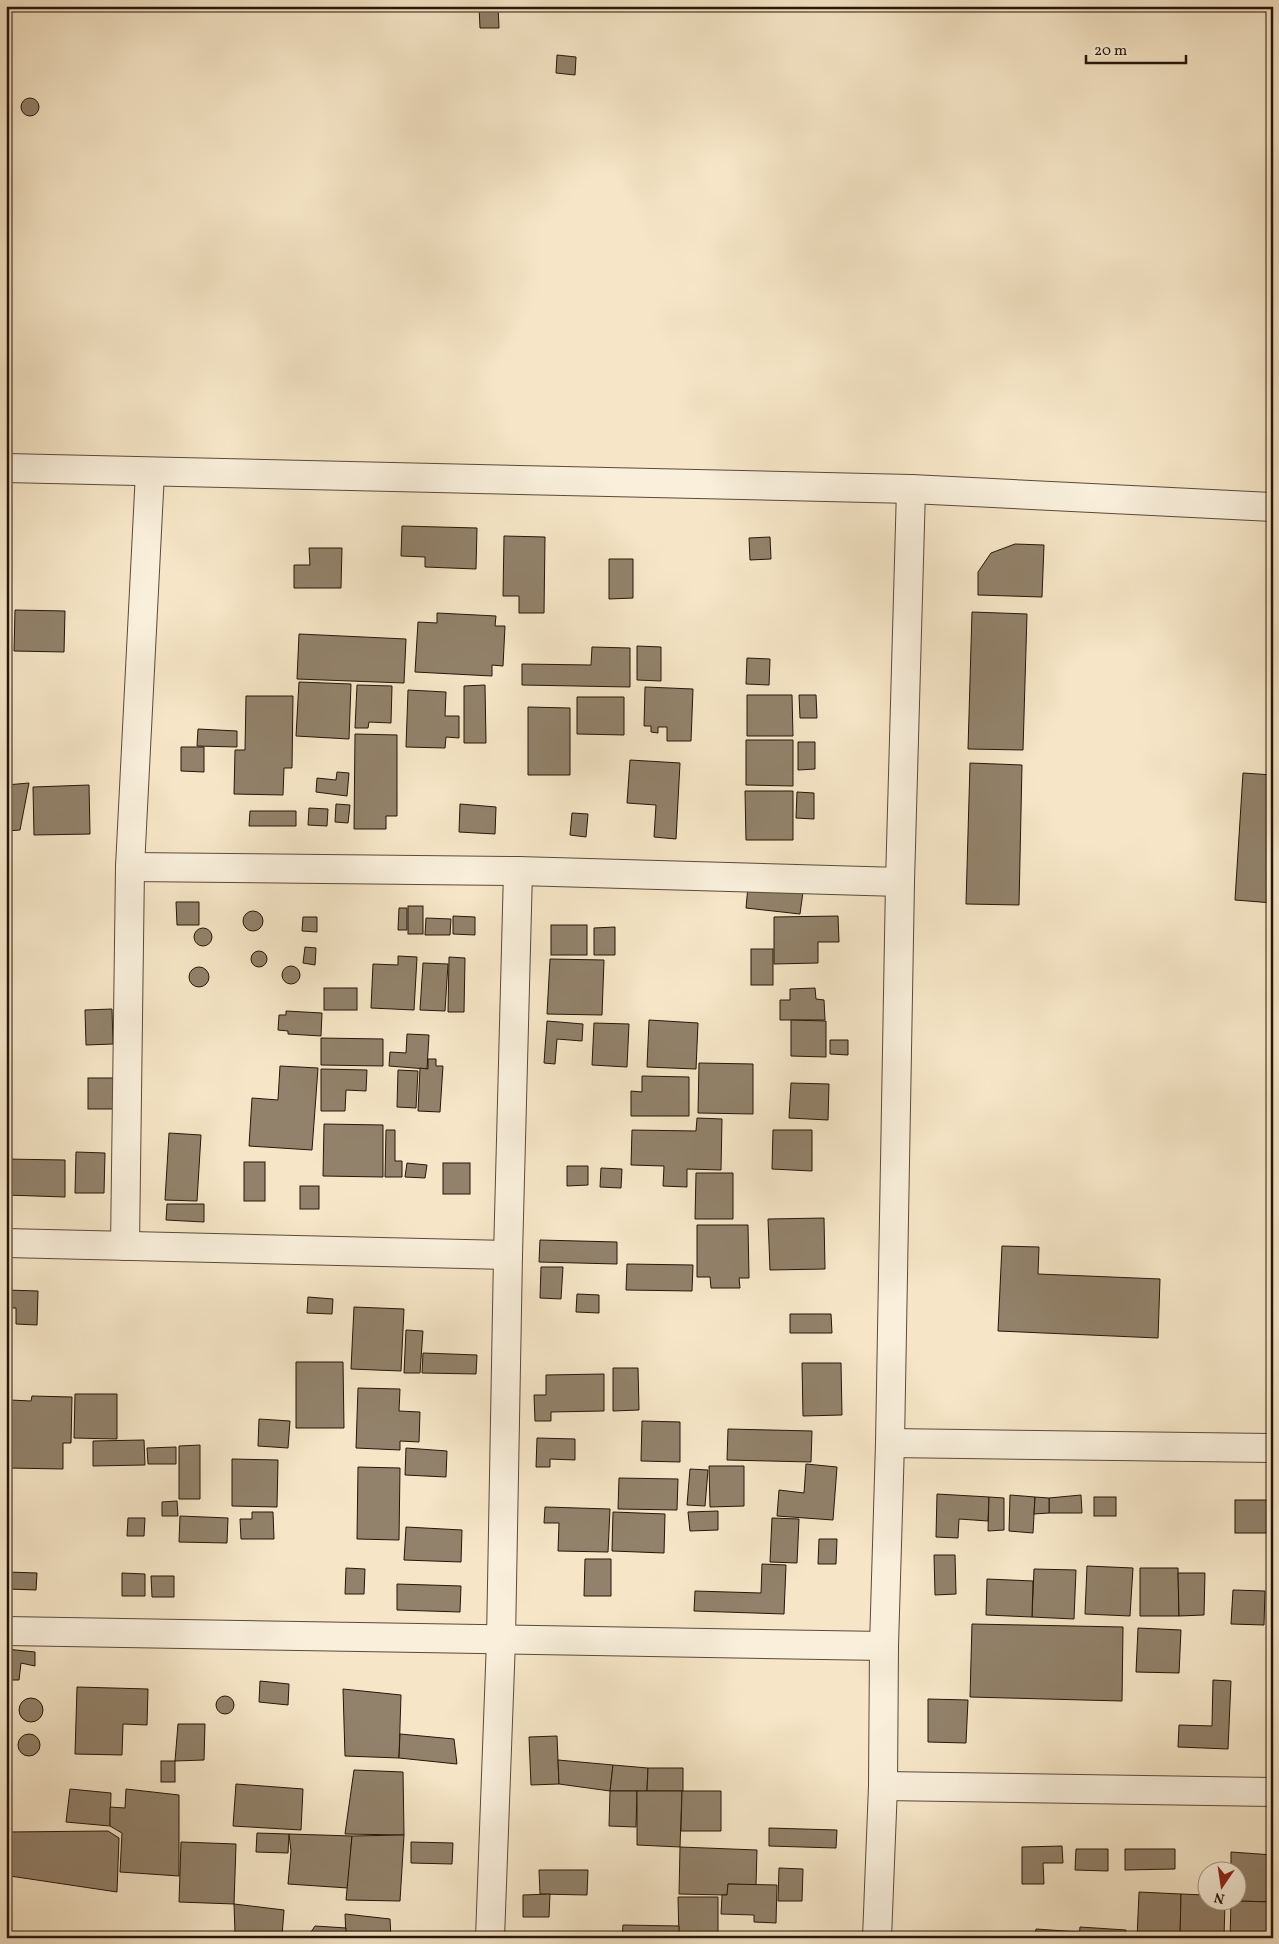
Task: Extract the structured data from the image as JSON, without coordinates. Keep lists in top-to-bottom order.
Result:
{
  "scale_bar": "20 m",
  "north": "bottom"
}
